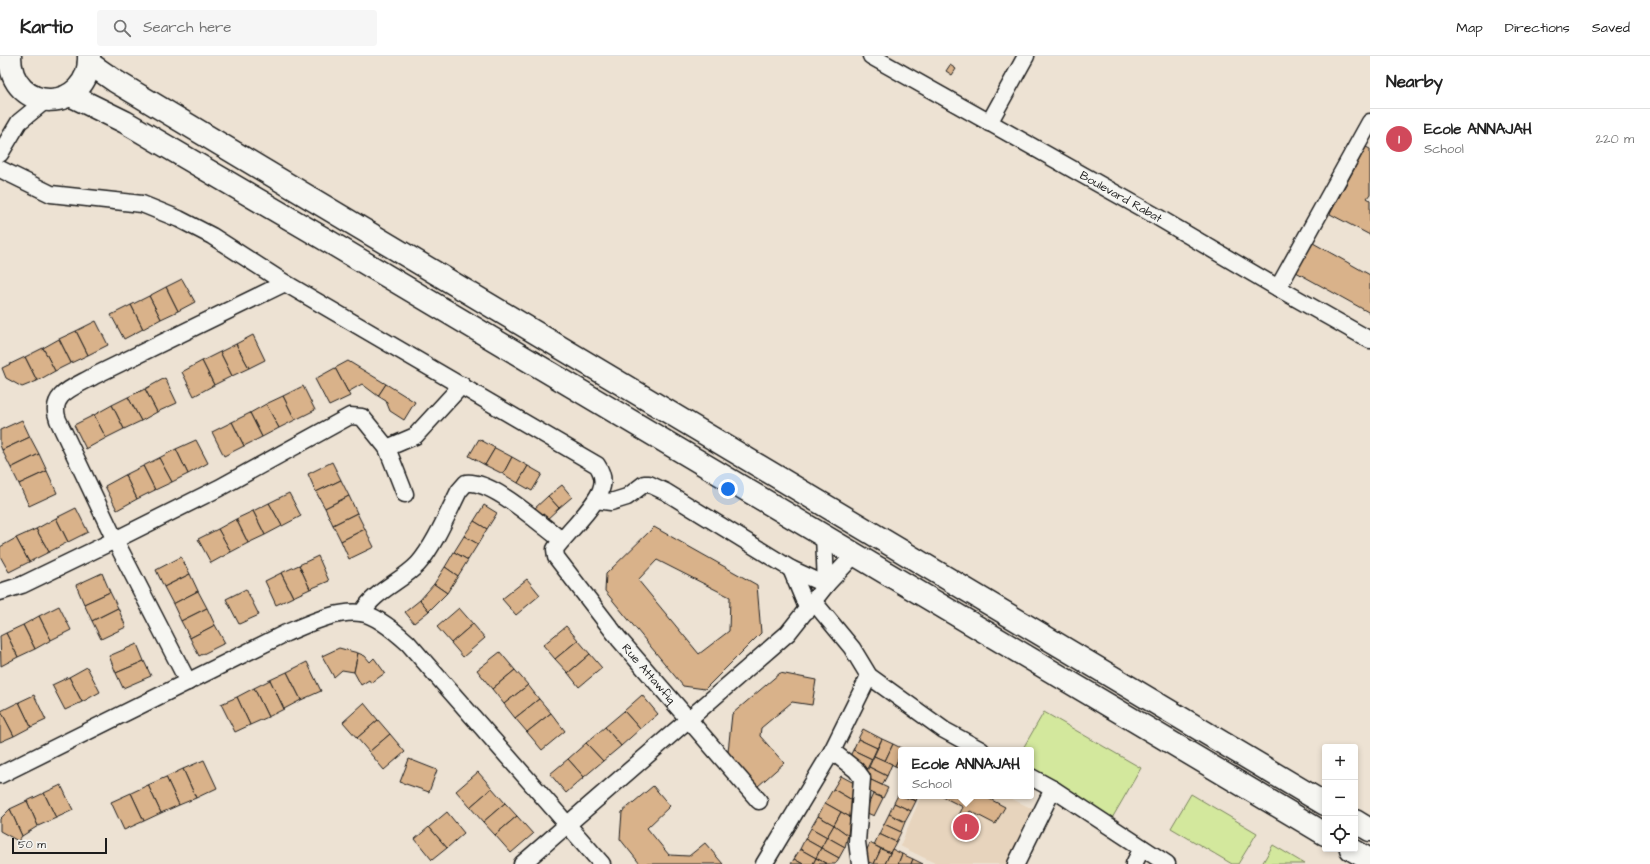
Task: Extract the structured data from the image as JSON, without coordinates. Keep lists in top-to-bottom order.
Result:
{
  "streets": {
    "street": ["Boulevard Rabat", "Rue Attawfiq"]
  },
  "scale_bar": "50 m",
  "page": {
    "header": "Kartio",
    "search": "Search here",
    "nav": ["Map", "Directions", "Saved"],
    "heading": "Nearby",
    "list": [
      {
        "mark": "1",
        "name": "Ecole ANNAJAH",
        "note": "School",
        "value": "220 m"
      }
    ],
    "map_buttons": ["+", "−"],
    "popup": ["Ecole ANNAJAH", "School"],
    "pins": "1",
    "scale": "50 m"
  }
}
